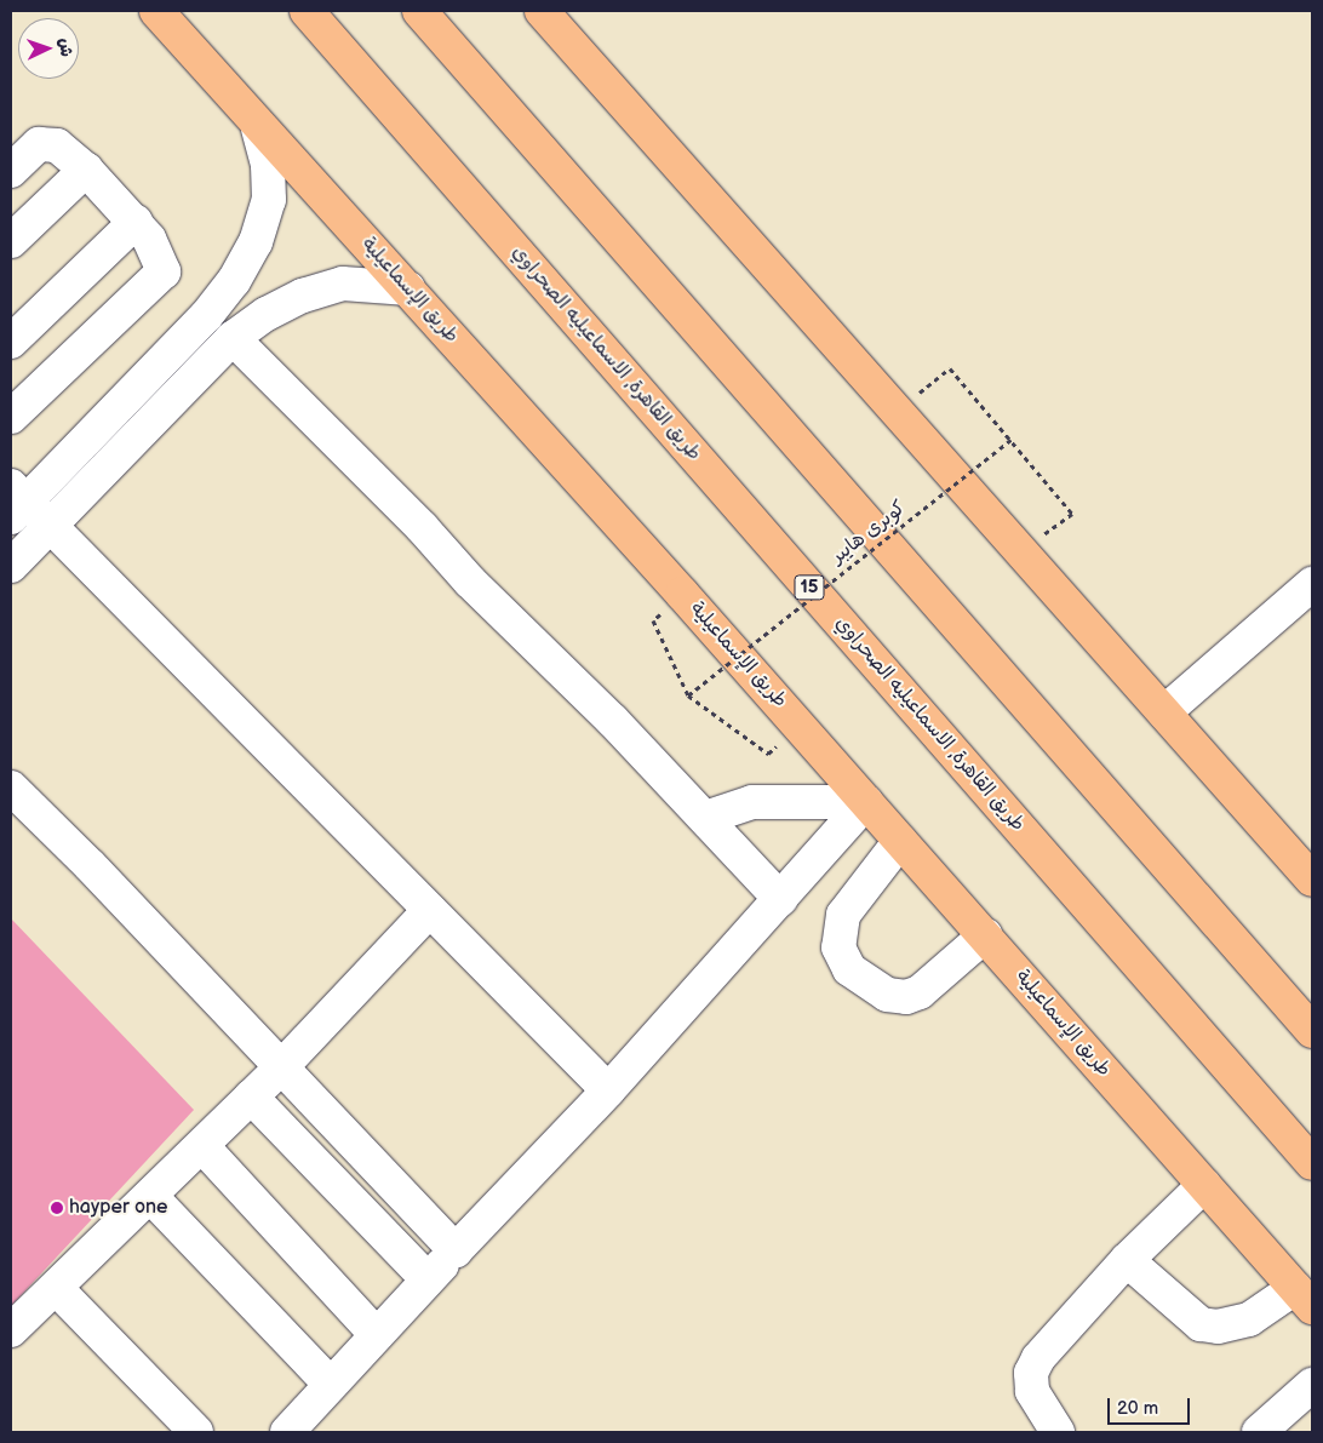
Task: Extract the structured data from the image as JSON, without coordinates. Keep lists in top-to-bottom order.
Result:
{
  "streets": {
    "main road": ["طريق الإسماعيلية", "طريق القاهرة, الاسماعيليه الصحراوي", "15"],
    "path": ["كوبرى هايبر"]
  },
  "places": ["hayper one"],
  "scale_bar": "20 m",
  "north": "right"
}
